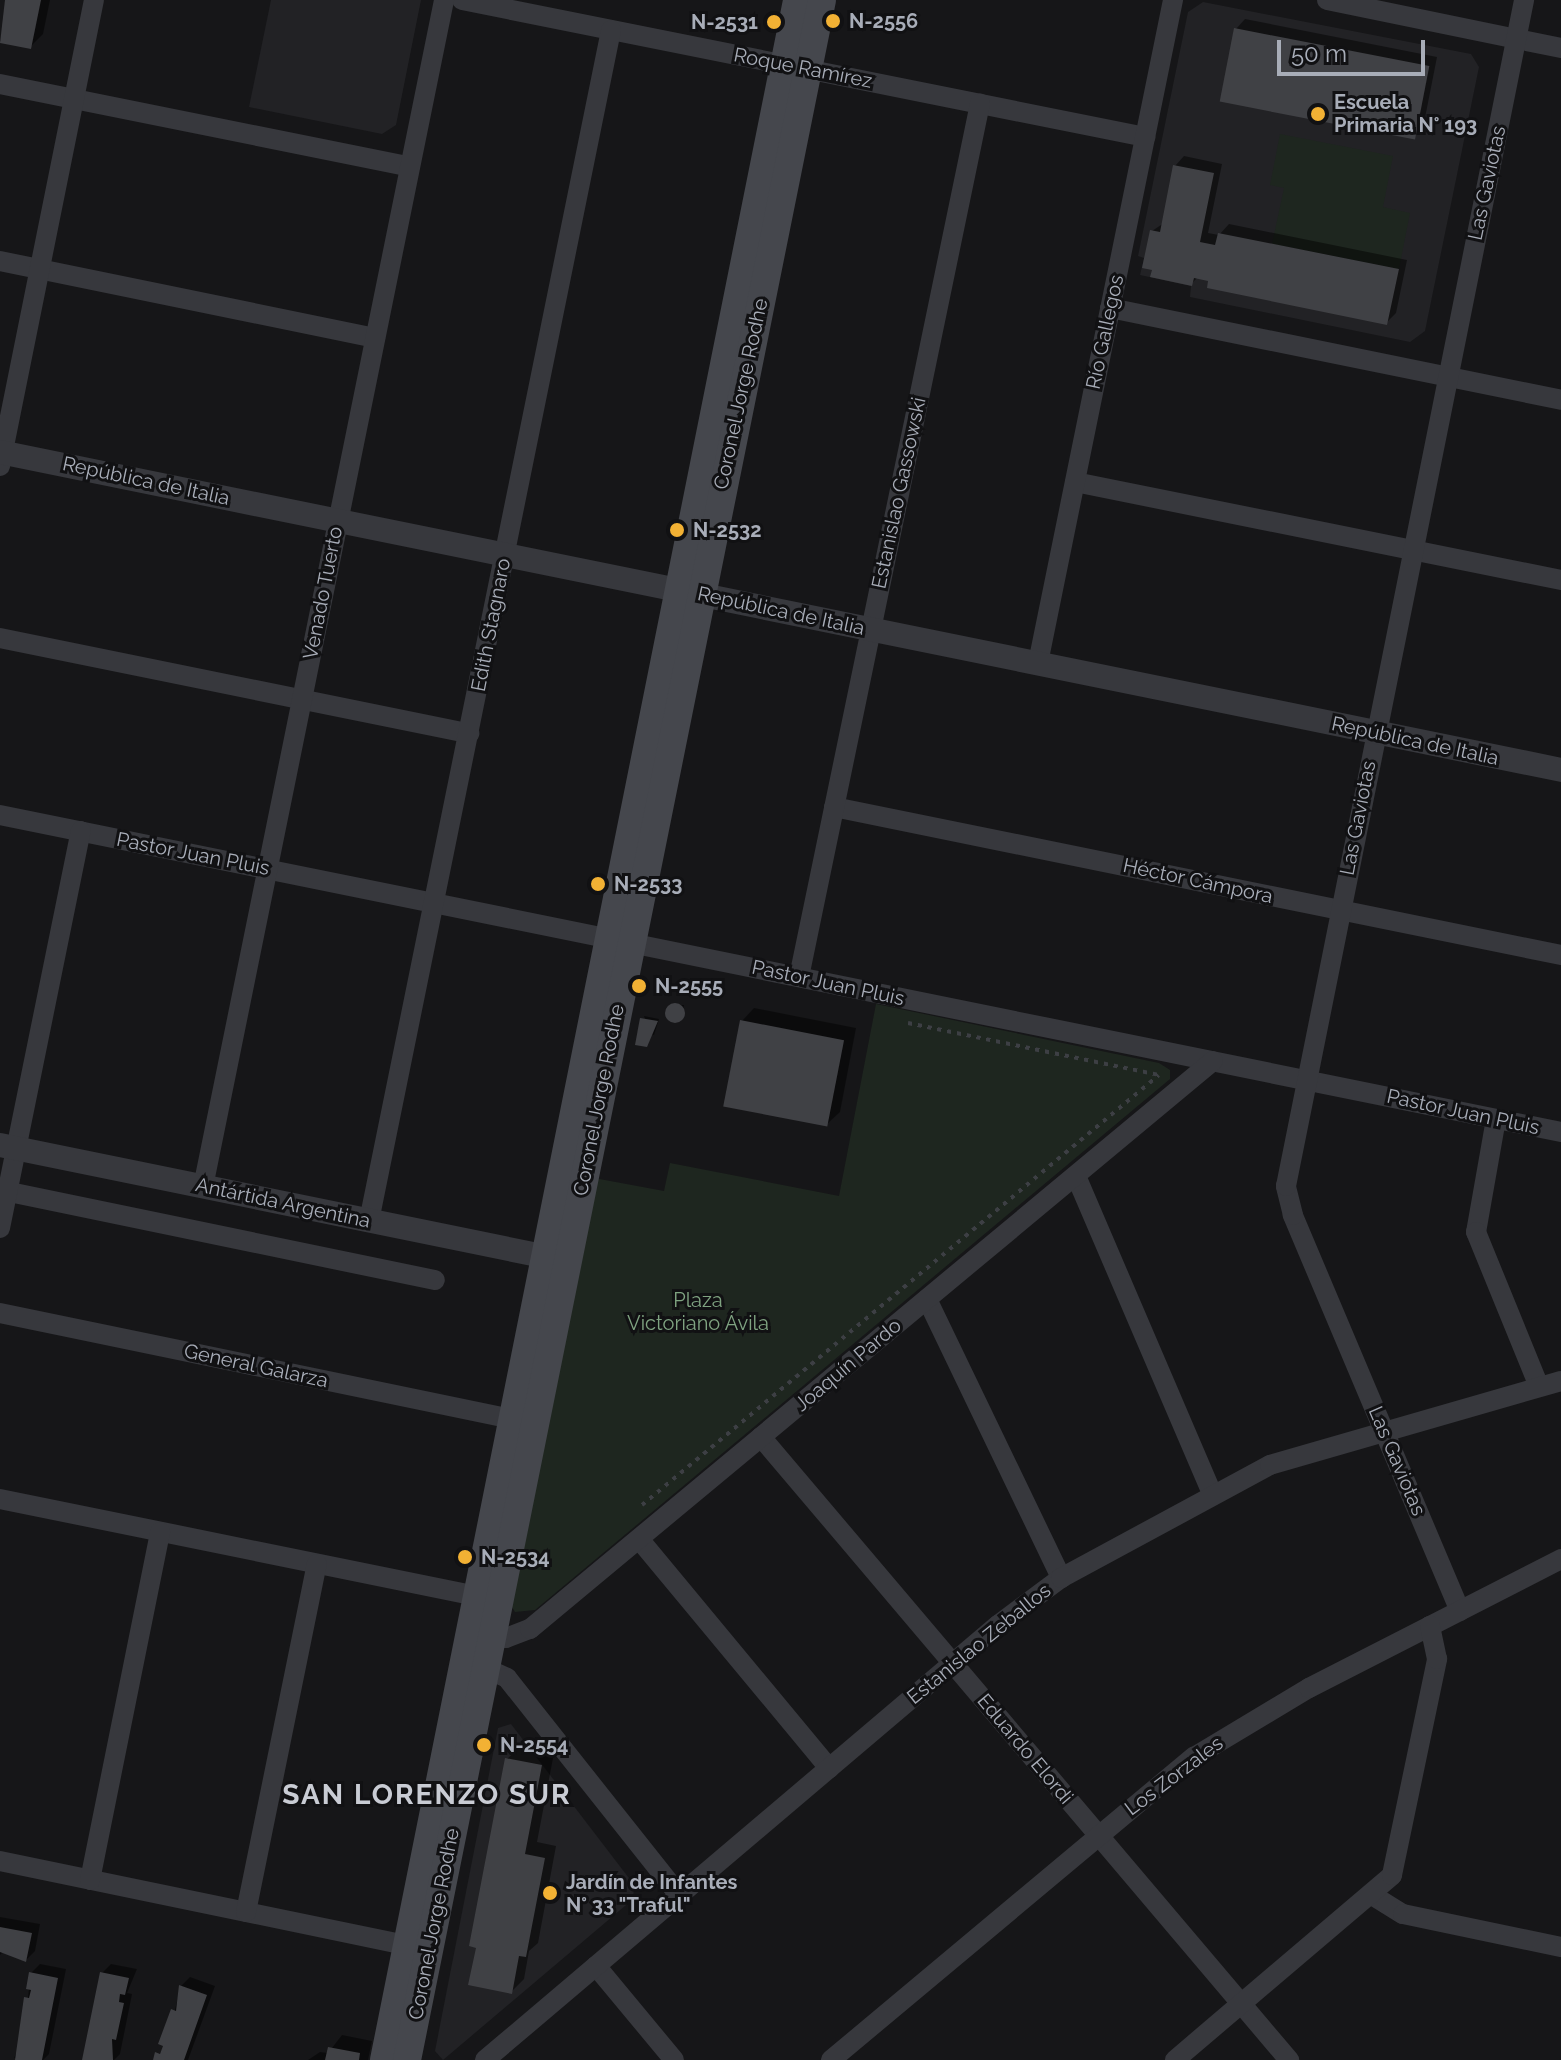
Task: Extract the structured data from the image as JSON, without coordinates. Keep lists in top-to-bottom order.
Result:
{
  "streets": {
    "main road": ["Coronel Jorge Rodhe"],
    "street": [
      "Roque Ramírez",
      "Las Gaviotas",
      "Río Gallegos",
      "República de Italia",
      "Estanislao Gassowski",
      "Venado Tuerto",
      "Edith Stagnaro",
      "Pastor Juan Pluis",
      "Héctor Cámpora",
      "Antártida Argentina",
      "Joaquín Pardo",
      "General Galarza",
      "Estanislao Zeballos",
      "Eduardo Elordi",
      "Los Zorzales"
    ]
  },
  "crossings": [
    ["Roque Ramírez", "Río Gallegos"],
    ["Roque Ramírez", "Coronel Jorge Rodhe"],
    ["Roque Ramírez", "Estanislao Gassowski"],
    ["Roque Ramírez", "Edith Stagnaro"],
    ["Las Gaviotas", "República de Italia"],
    ["Las Gaviotas", "Pastor Juan Pluis"],
    ["Las Gaviotas", "Héctor Cámpora"],
    ["Las Gaviotas", "Estanislao Zeballos"],
    ["Las Gaviotas", "Los Zorzales"],
    ["Río Gallegos", "República de Italia"],
    ["Coronel Jorge Rodhe", "República de Italia"],
    ["Coronel Jorge Rodhe", "Pastor Juan Pluis"],
    ["Coronel Jorge Rodhe", "Antártida Argentina"],
    ["Coronel Jorge Rodhe", "Joaquín Pardo"],
    ["Coronel Jorge Rodhe", "General Galarza"],
    ["República de Italia", "Estanislao Gassowski"],
    ["República de Italia", "Venado Tuerto"],
    ["República de Italia", "Edith Stagnaro"],
    ["Estanislao Gassowski", "Pastor Juan Pluis"],
    ["Estanislao Gassowski", "Héctor Cámpora"],
    ["Venado Tuerto", "Pastor Juan Pluis"],
    ["Venado Tuerto", "Antártida Argentina"],
    ["Edith Stagnaro", "Pastor Juan Pluis"],
    ["Edith Stagnaro", "Antártida Argentina"],
    ["Pastor Juan Pluis", "Joaquín Pardo"],
    ["Joaquín Pardo", "Eduardo Elordi"],
    ["Estanislao Zeballos", "Eduardo Elordi"],
    ["Eduardo Elordi", "Los Zorzales"]
  ],
  "districts": ["SAN LORENZO SUR"],
  "parks": ["Plaza Victoriano Ávila"],
  "places": [
    "N-2556",
    "N-2531",
    "Escuela Primaria N° 193",
    "N-2532",
    "N-2533",
    "N-2555",
    "N-2534",
    "N-2554",
    "Jardín de Infantes N° 33 \"Traful\""
  ],
  "scale_bar": "50 m"
}
